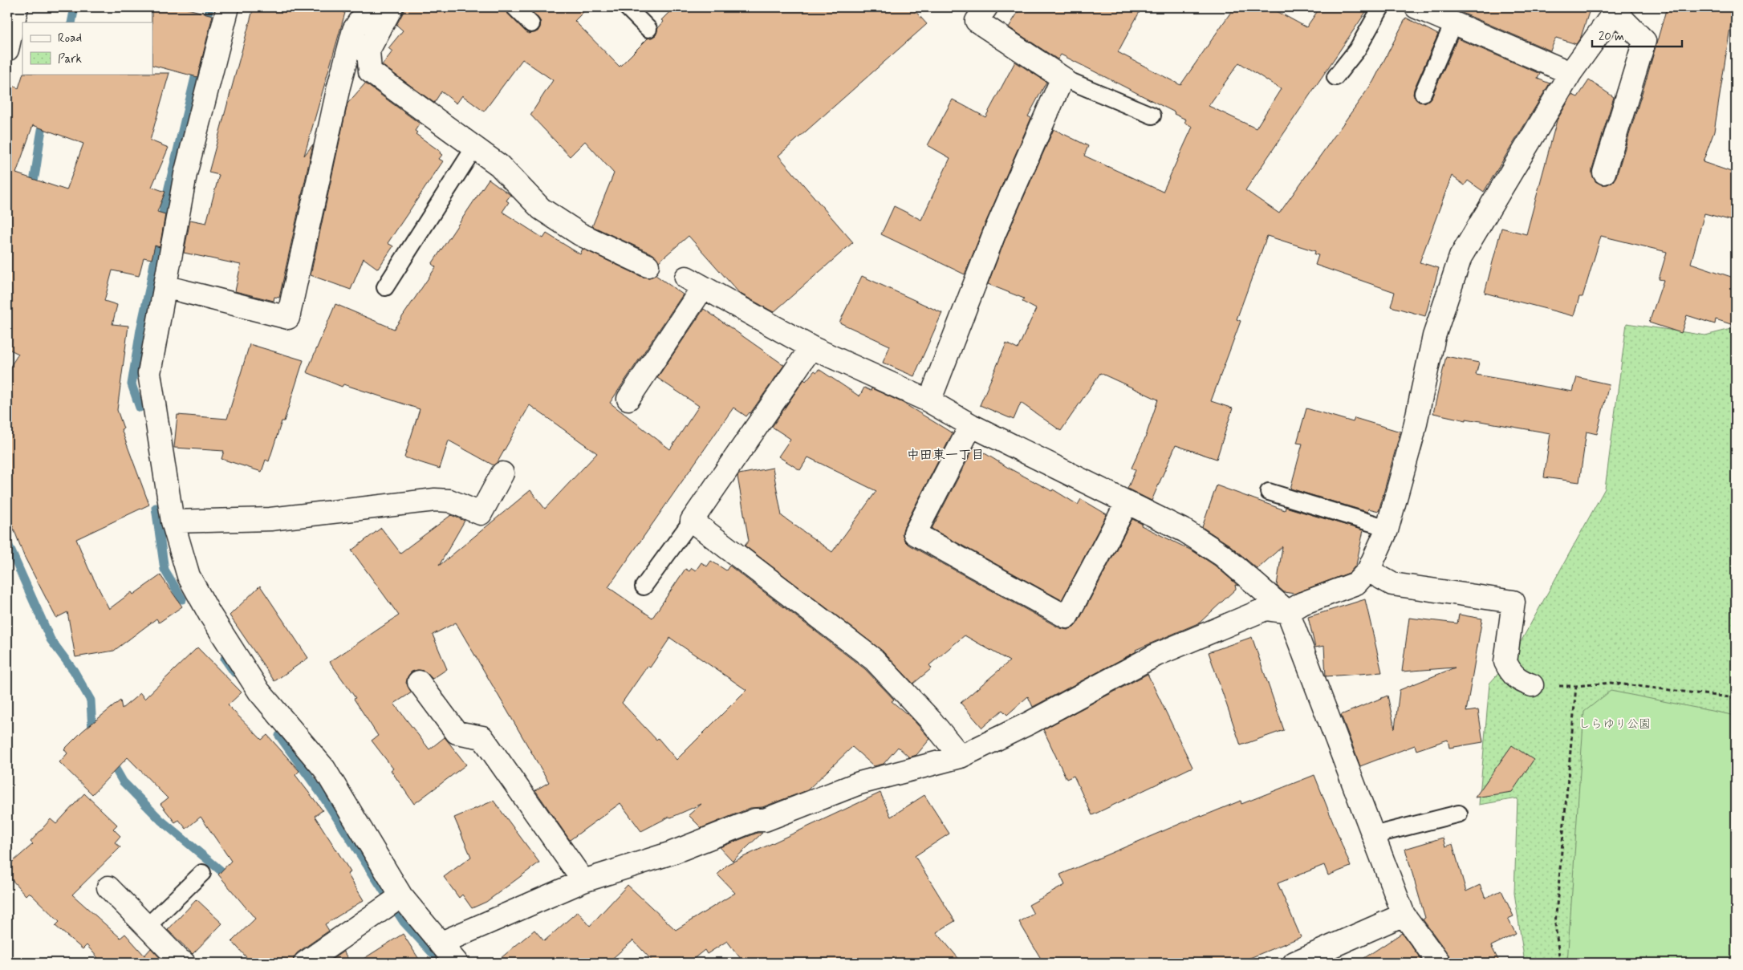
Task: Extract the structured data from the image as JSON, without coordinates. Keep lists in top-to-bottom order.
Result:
{
  "districts": ["中田東一丁目"],
  "parks": ["しらゆり公園"],
  "legend": ["Road", "Park"],
  "scale_bar": "20 m"
}
